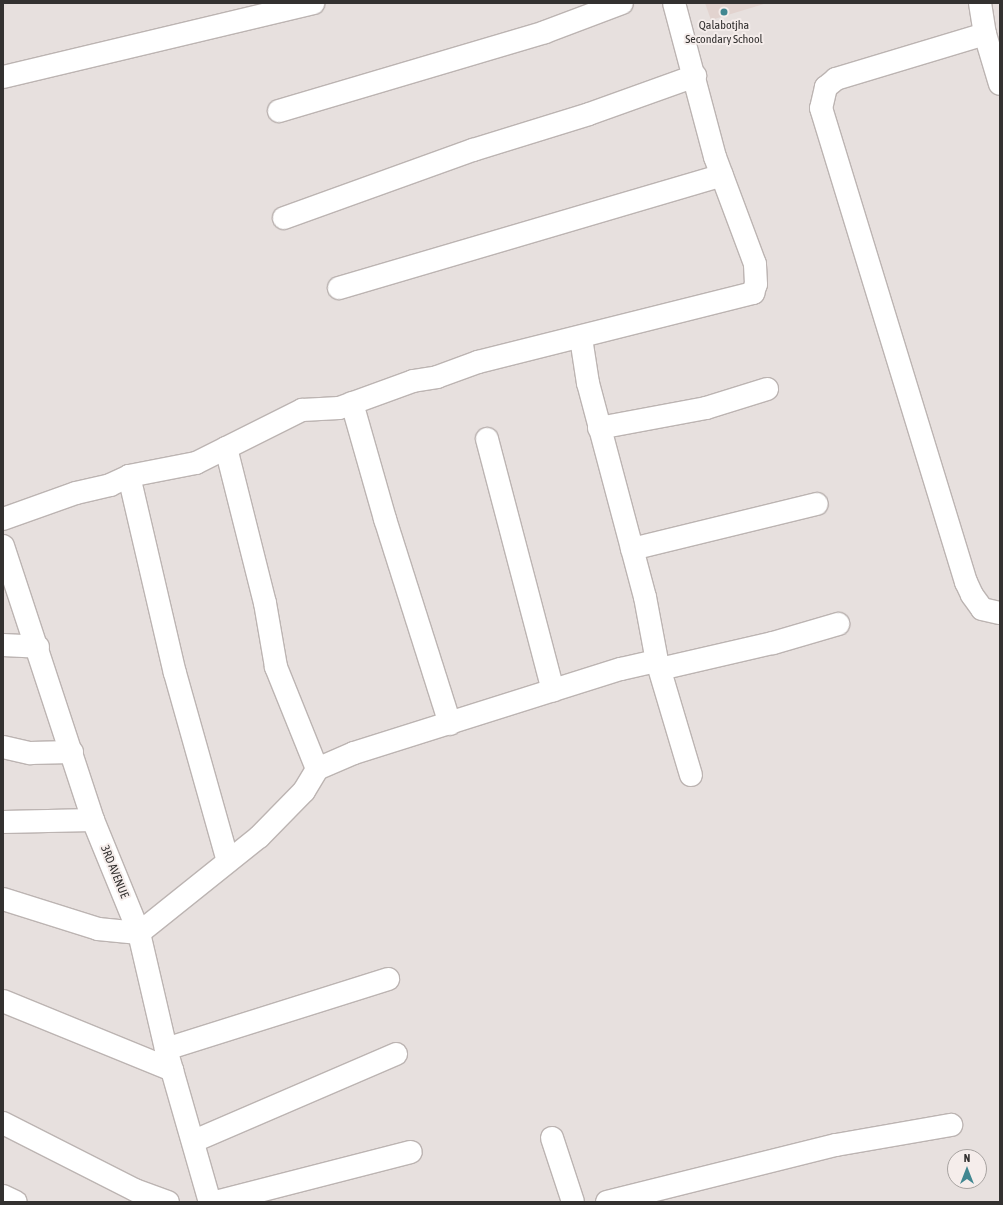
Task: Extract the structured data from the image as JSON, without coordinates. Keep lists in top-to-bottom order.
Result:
{
  "streets": {
    "street": ["3RD AVENUE"]
  },
  "places": ["Qalabotjha Secondary School"],
  "north": "top"
}
